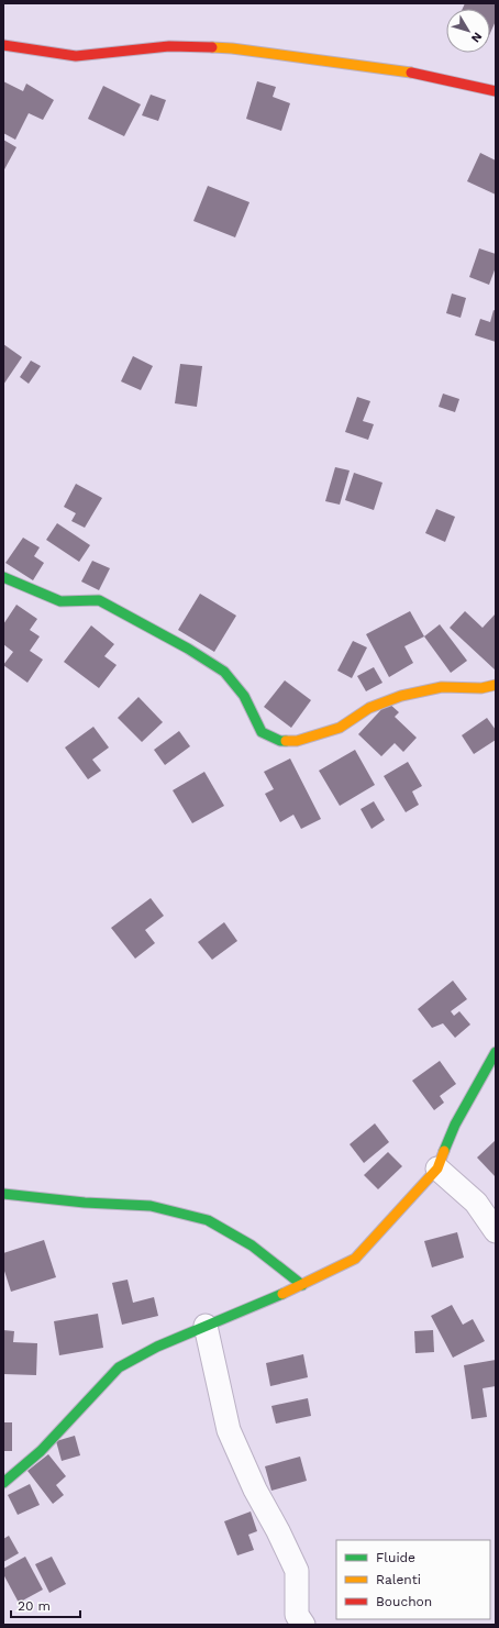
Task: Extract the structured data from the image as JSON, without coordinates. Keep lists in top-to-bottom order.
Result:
{
  "legend": ["Fluide", "Ralenti", "Bouchon"],
  "scale_bar": "20 m",
  "north": "bottom right"
}
